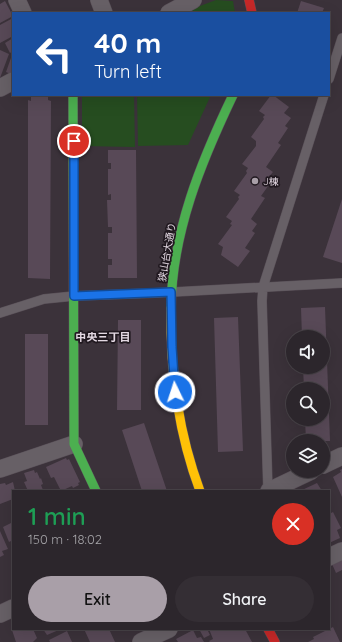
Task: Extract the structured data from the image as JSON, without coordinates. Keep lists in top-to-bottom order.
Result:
{
  "streets": {
    "street": ["狭山台大通り"]
  },
  "districts": ["中央三丁目"],
  "places": ["J棟"],
  "page": {
    "turn": ["40 m", "Turn left"],
    "heading": ["1 min", "150 m · 18:02"],
    "buttons": ["Exit", "Share"]
  }
}
